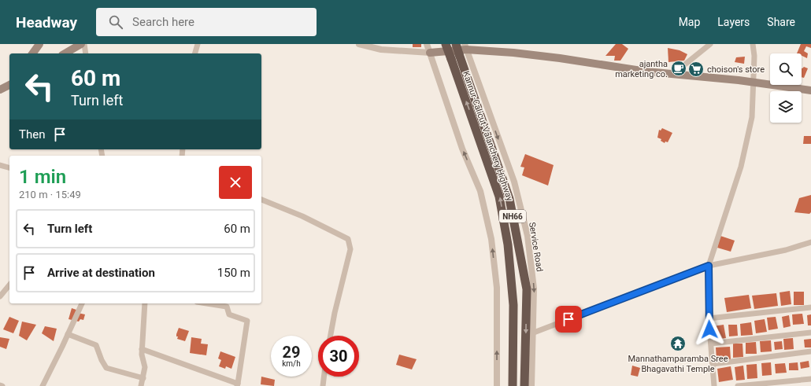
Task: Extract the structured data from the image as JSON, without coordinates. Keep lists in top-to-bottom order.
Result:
{
  "streets": {
    "highway": ["Kannur-Calicut-Valanchery Highway", "NH66"],
    "street": ["Service Road"]
  },
  "crossings": [
    ["NH66", "Service Road"]
  ],
  "places": {
    "cafe": ["ajantha marketing co."],
    "supermarket": ["choison's store"],
    "temple": ["Mannathamparamba Sree Bhagavathi Temple"]
  },
  "page": {
    "header": "Headway",
    "search": "Search here",
    "nav": ["Map", "Layers", "Share"],
    "turn": ["60 m", "Turn left"],
    "then": "Then",
    "heading": ["1 min", "210 m · 15:49"],
    "list": [
      {
        "name": "Turn left",
        "value": "60 m"
      },
      {
        "name": "Arrive at destination",
        "value": "150 m"
      }
    ],
    "speed": "29 km/h",
    "limit": "30"
  }
}
